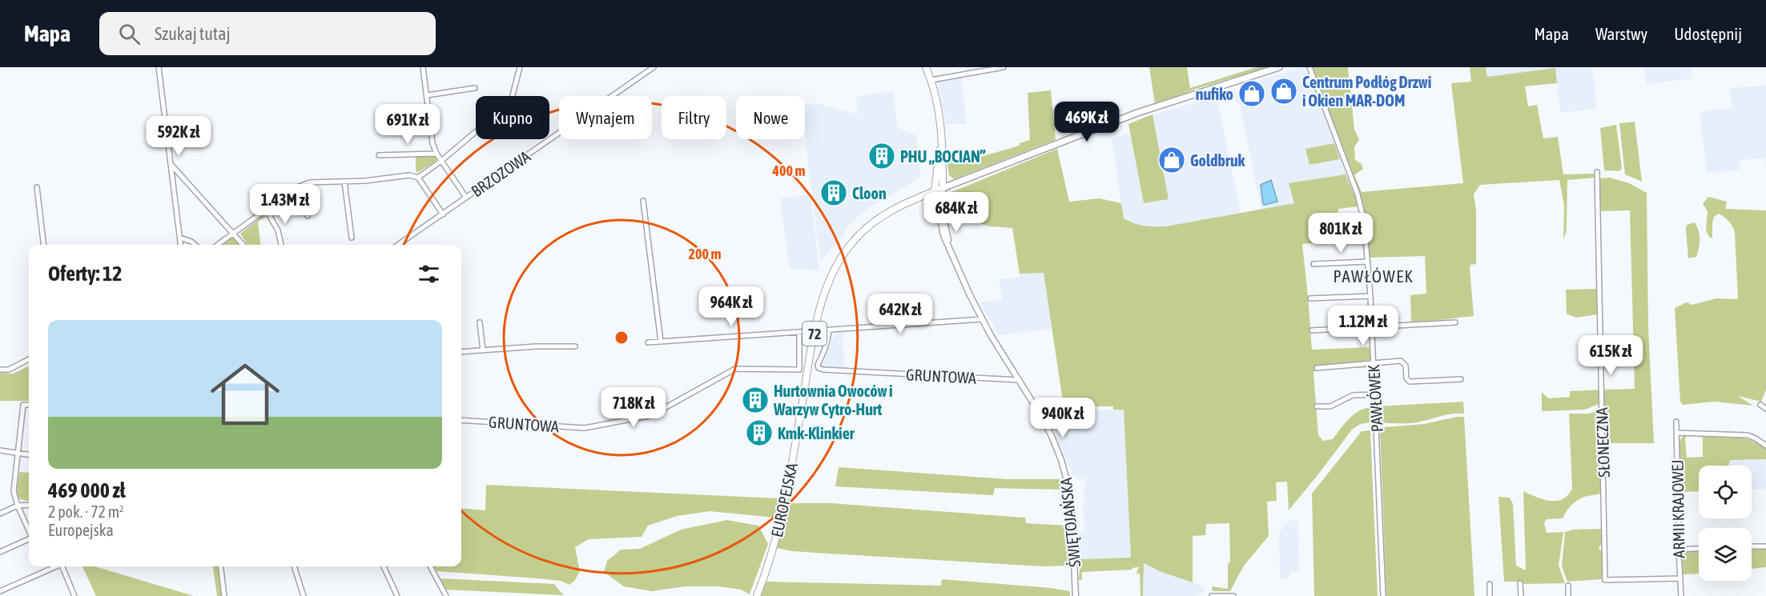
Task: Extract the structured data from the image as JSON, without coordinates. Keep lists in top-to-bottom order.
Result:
{
  "streets": {
    "main road": ["72", "EUROPEJSKA", "ŚWIĘTOJAŃSKA"],
    "street": [
      "BRZOZOWA",
      "GRUNTOWA",
      "PAWŁÓWEK",
      "SŁONECZNA",
      "ARMII KRAJOWEJ"
    ]
  },
  "crossings": [
    ["GRUNTOWA", "ŚWIĘTOJAŃSKA"],
    ["SŁONECZNA", "ARMII KRAJOWEJ"],
    ["EUROPEJSKA", "ŚWIĘTOJAŃSKA"]
  ],
  "districts": ["PAWŁÓWEK"],
  "places": {
    "shop": ["Centrum Podłóg Drzwi i Okien MAR-DOM", "nufiko", "Goldbruk"],
    "building": [
      "PHU „BOCIAN”",
      "Cloon",
      "Hurtownia Owoców i Warzyw Cytro-Hurt",
      "Kmk-Klinkier"
    ]
  },
  "page": {
    "header": "Mapa",
    "search": "Szukaj tutaj",
    "nav": ["Mapa", "Warstwy", "Udostępnij"],
    "chip": [
      "Kupno",
      "Wynajem",
      "Filtry",
      "Nowe"
    ],
    "price": [
      "469K zł",
      "691K zł",
      "592K zł",
      "1.43M zł",
      "684K zł",
      "801K zł",
      "964K zł",
      "642K zł",
      "1.12M zł",
      "615K zł",
      "718K zł",
      "940K zł"
    ],
    "heading": "Oferty: 12",
    "list": [
      {
        "name": "469 000 zł",
        "note": "2 pok. · 72 m² · Europejska"
      }
    ]
  },
  "rings": ["400 m", "200 m"]
}
